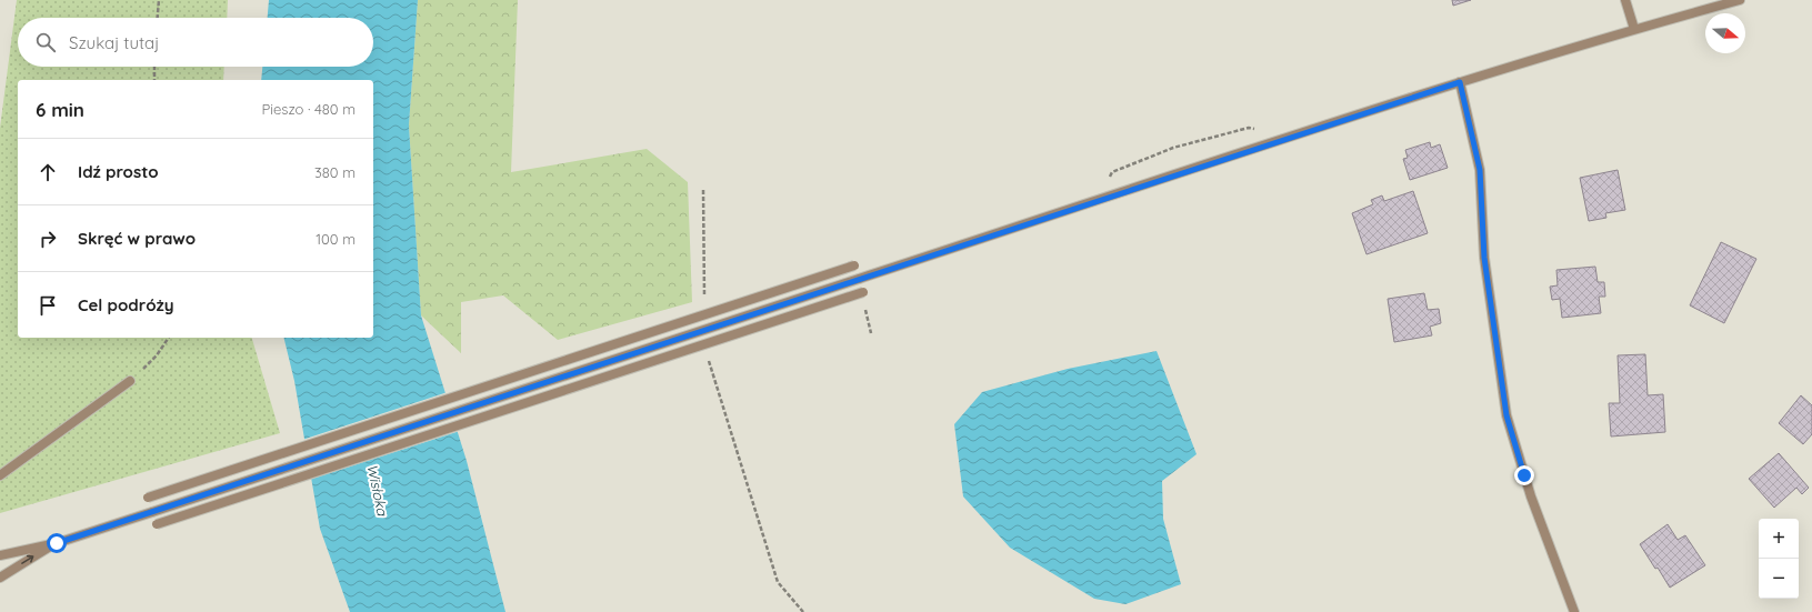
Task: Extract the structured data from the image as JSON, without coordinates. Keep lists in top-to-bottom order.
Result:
{
  "water": ["Wisłoka"],
  "north": "right",
  "page": {
    "search": "Szukaj tutaj",
    "heading": ["6 min", "Pieszo · 480 m"],
    "list": [
      ["Idź prosto", "380 m"],
      ["Skręć w prawo", "100 m"],
      "Cel podróży"
    ],
    "map_buttons": ["+", "−"]
  }
}
